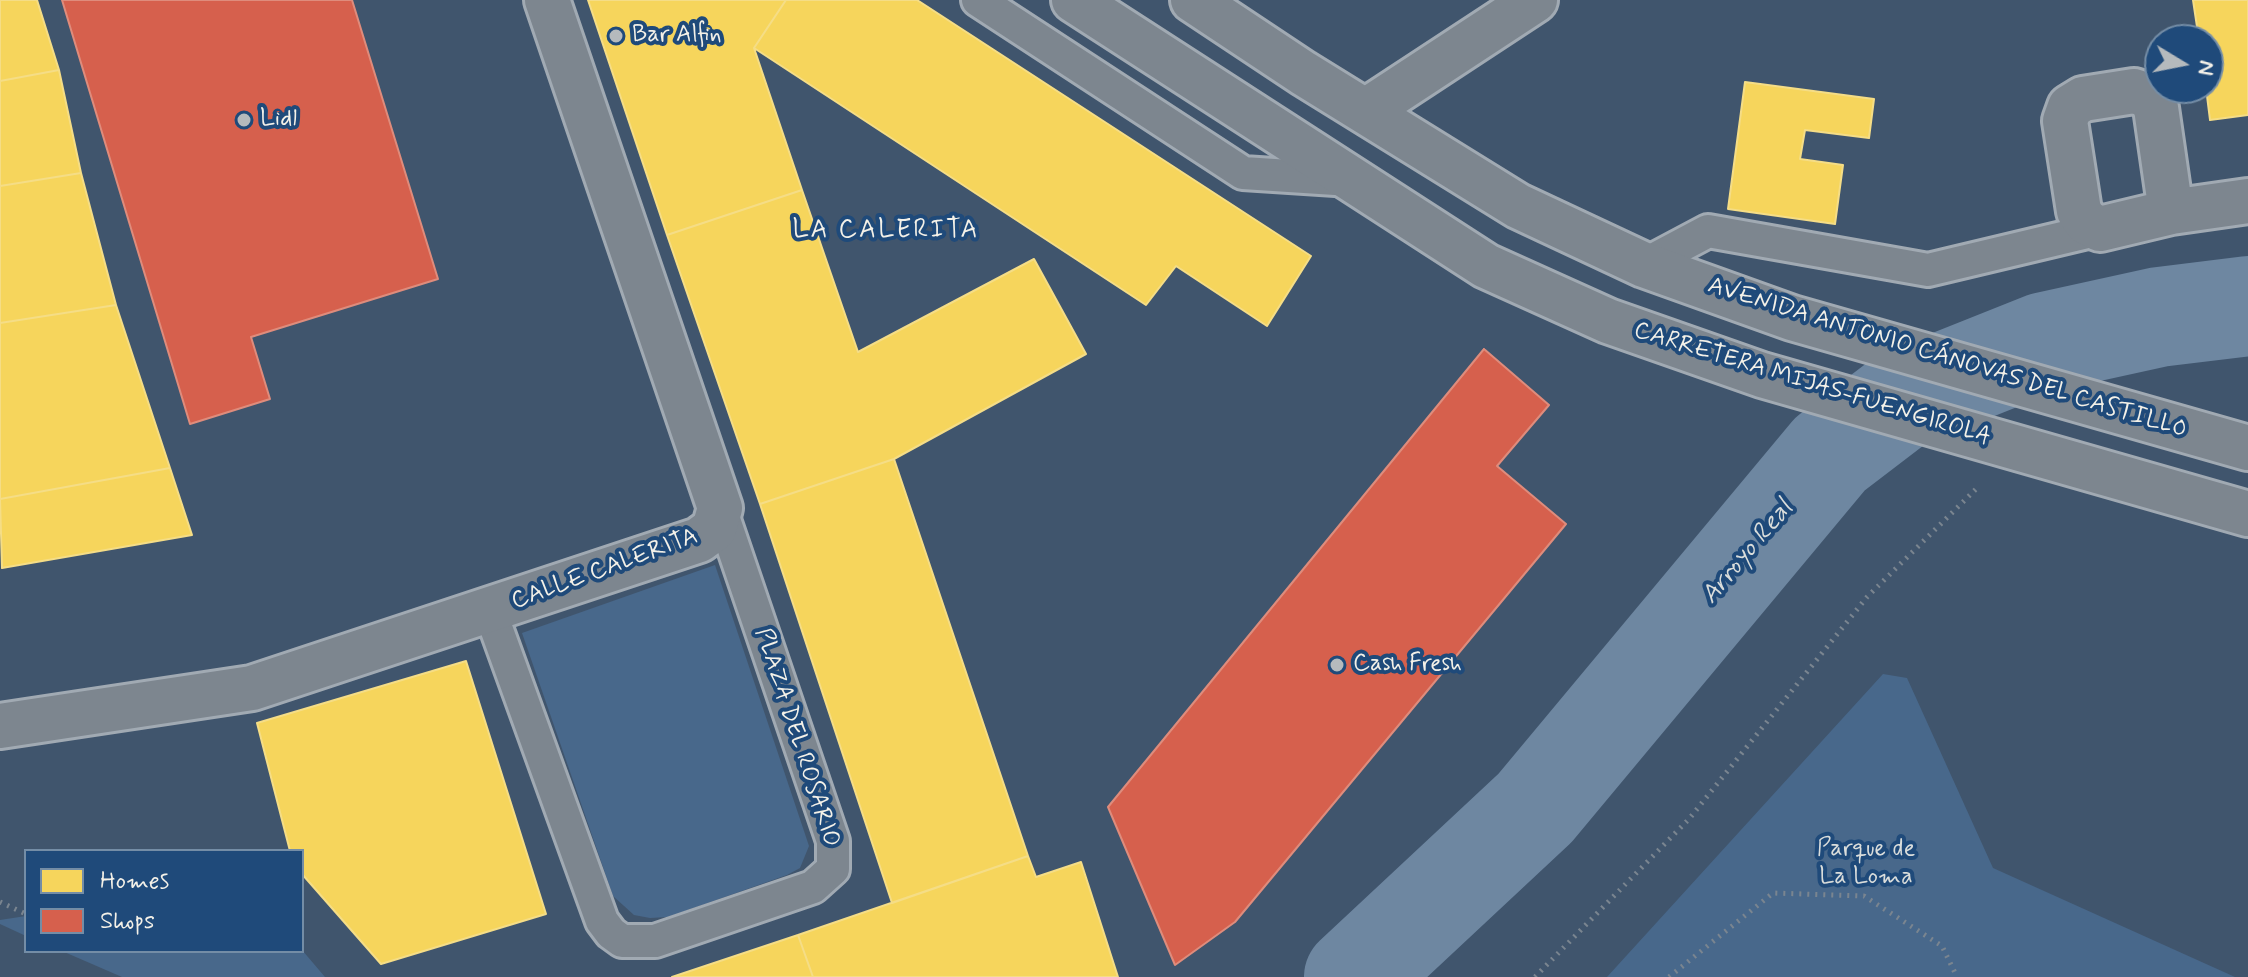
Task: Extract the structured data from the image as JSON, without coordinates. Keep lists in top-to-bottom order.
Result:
{
  "streets": {
    "street": ["AVENIDA ANTONIO CÁNOVAS DEL CASTILLO", "CARRETERA MIJAS-FUENGIROLA", "CALLE CALERITA"],
    "lane": ["PLAZA DEL ROSARIO"]
  },
  "crossings": [
    ["CALLE CALERITA", "PLAZA DEL ROSARIO"]
  ],
  "districts": ["LA CALERITA"],
  "water": ["Arroyo Real"],
  "parks": ["Parque de La Loma"],
  "places": ["Bar Alfin", "Lidl", "Cash Fresh"],
  "legend": ["Homes", "Shops"],
  "north": "right"
}
